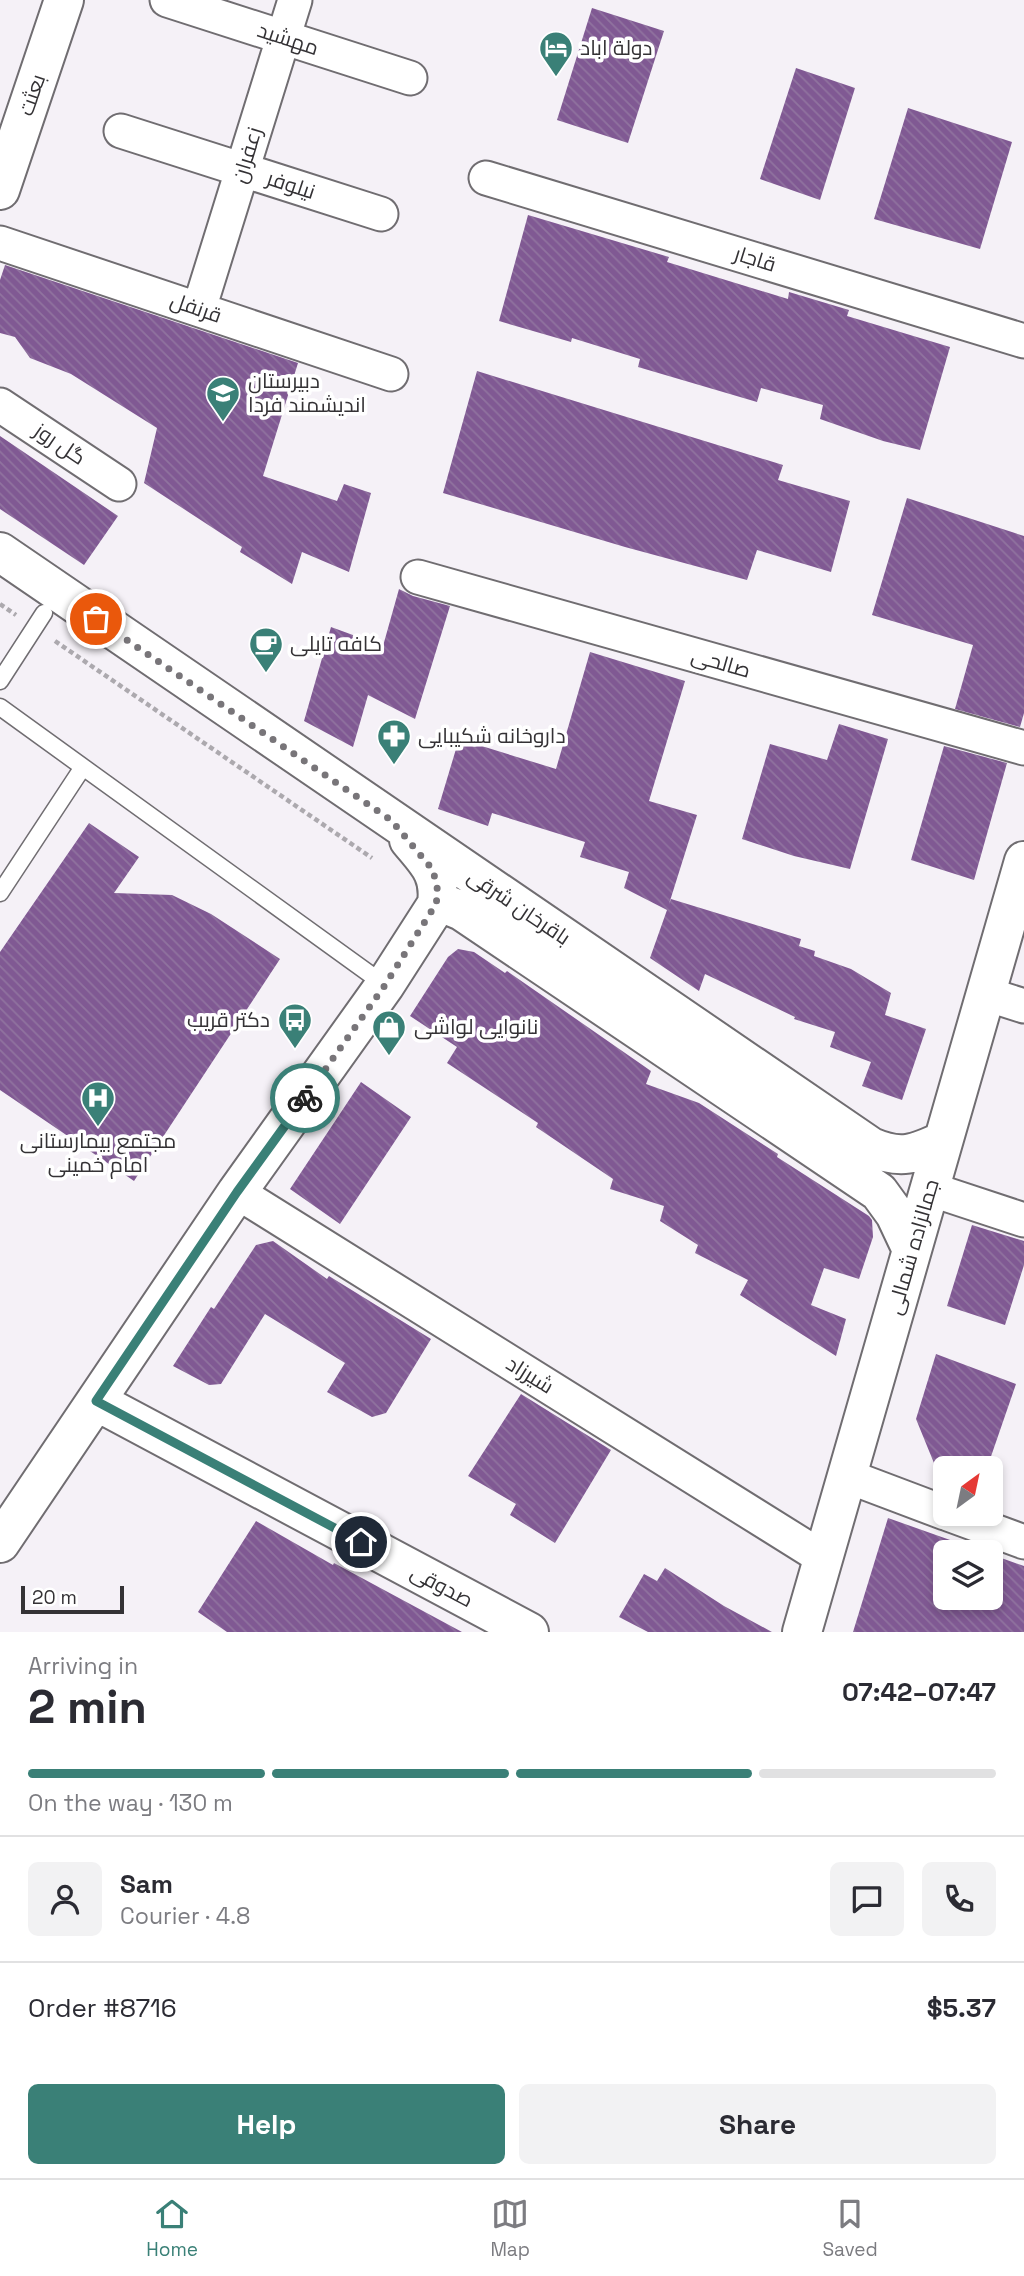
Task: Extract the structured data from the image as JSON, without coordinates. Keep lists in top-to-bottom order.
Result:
{
  "streets": {
    "street": [
      "مهشید",
      "بعثت",
      "زعفران",
      "نیلوفر",
      "قاجار",
      "قرنفل",
      "گل روز",
      "صالحی",
      "باقرخان شرقی",
      "جمالزاده شمالی",
      "شیرزاد",
      "صدوقی"
    ]
  },
  "crossings": [
    ["مهشید", "زعفران"],
    ["زعفران", "نیلوفر"],
    ["زعفران", "قرنفل"],
    ["باقرخان شرقی", "جمالزاده شمالی"],
    ["جمالزاده شمالی", "شیرزاد"]
  ],
  "places": {
    "hotel": ["دولة اباد"],
    "school or university": ["دبیرستان اندیشمند فردا"],
    "cafe": ["کافه تایلی"],
    "pharmacy": ["داروخانه شکیبایی"],
    "bus stop": ["دکتر قریب"],
    "shop": ["نانوایی لواشی"],
    "hospital": ["مجتمع بیمارستانی امام خمینی"]
  },
  "scale_bar": "20 m",
  "north": "top right",
  "page": {
    "scale": "20 m",
    "heading": ["2 min", "Arriving in", "07:42–07:47"],
    "panel": [
      "Sam",
      "Courier · 4.8",
      "Order #8716",
      "$5.37"
    ],
    "bar": "On the way · 130 m",
    "buttons": ["Help", "Share"],
    "tabs": ["Home", "Map", "Saved"]
  }
}
